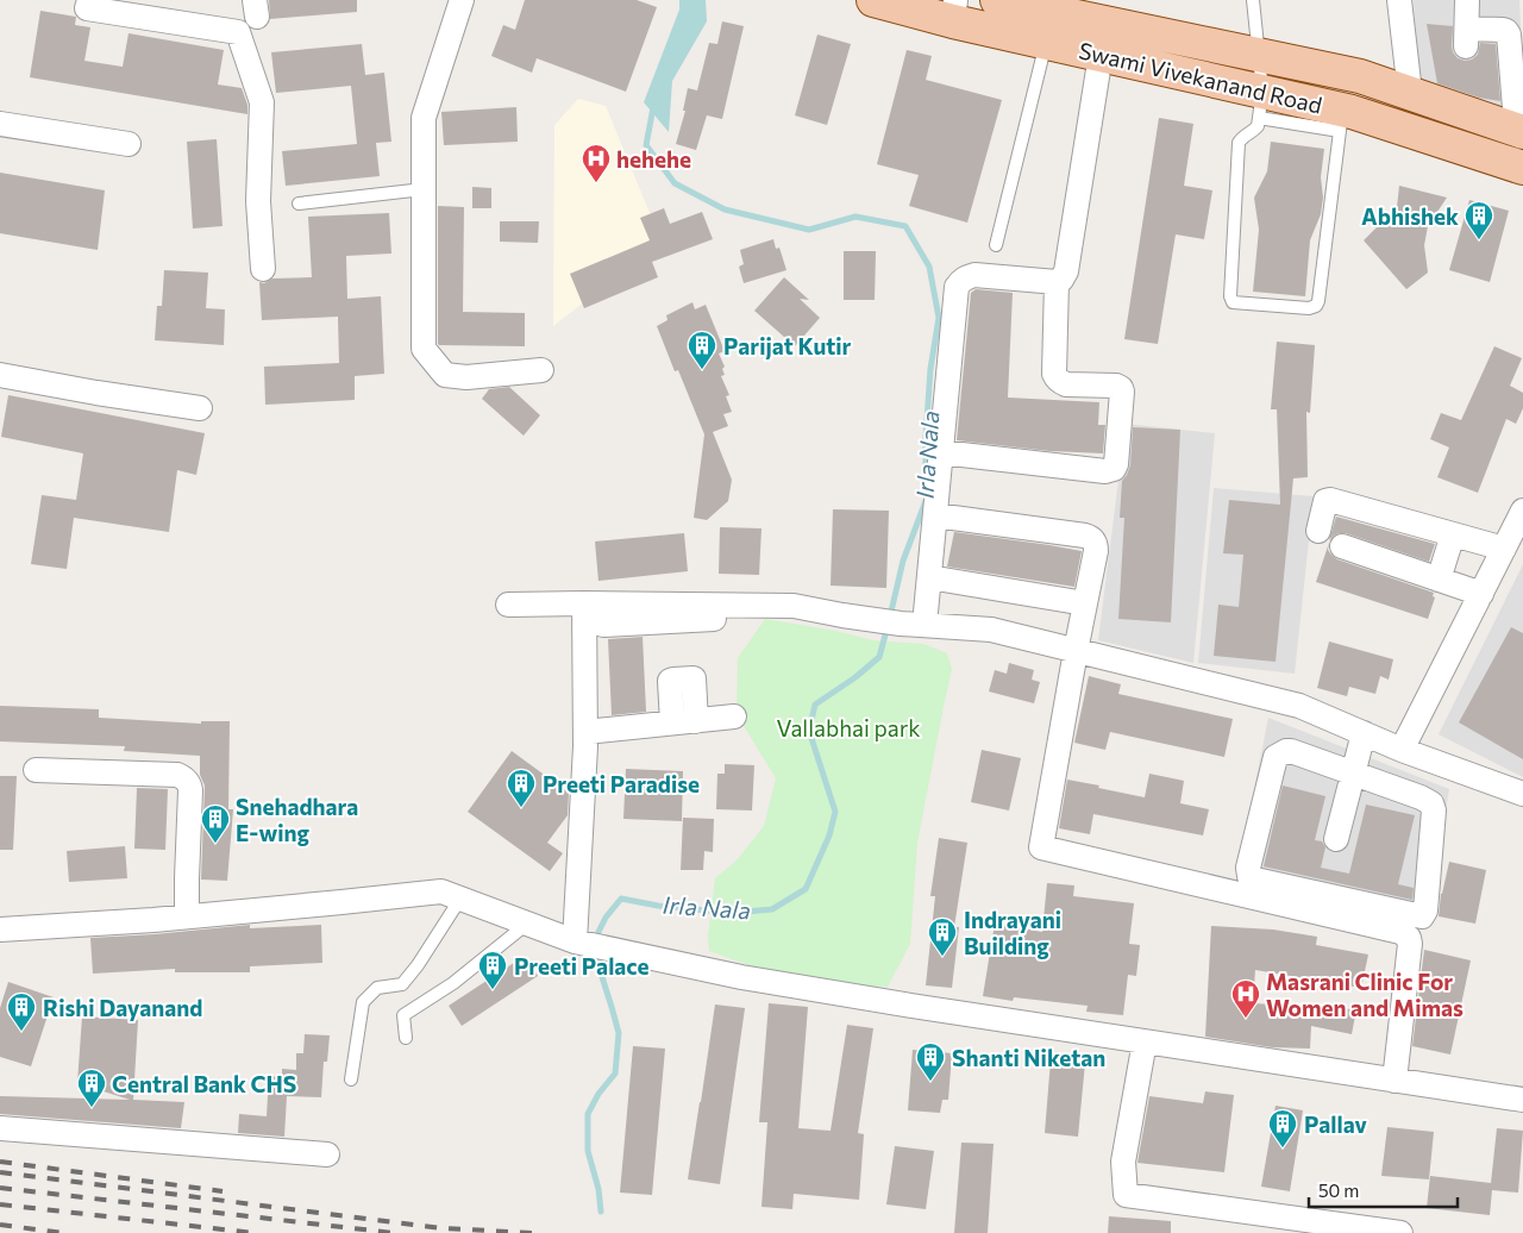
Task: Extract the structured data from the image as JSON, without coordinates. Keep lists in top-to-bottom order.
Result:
{
  "streets": {
    "main road": ["Swami Vivekanand Road"]
  },
  "water": ["Irla Nala"],
  "parks": ["Vallabhai park"],
  "places": {
    "hospital": ["hehehe", "Masrani Clinic For Women and Mimas"],
    "building": [
      "Abhishek",
      "Parijat Kutir",
      "Preeti Paradise",
      "Snehadhara E-wing",
      "Indrayani Building",
      "Preeti Palace",
      "Rishi Dayanand",
      "Shanti Niketan",
      "Central Bank CHS",
      "Pallav"
    ]
  },
  "scale_bar": "50 m"
}
